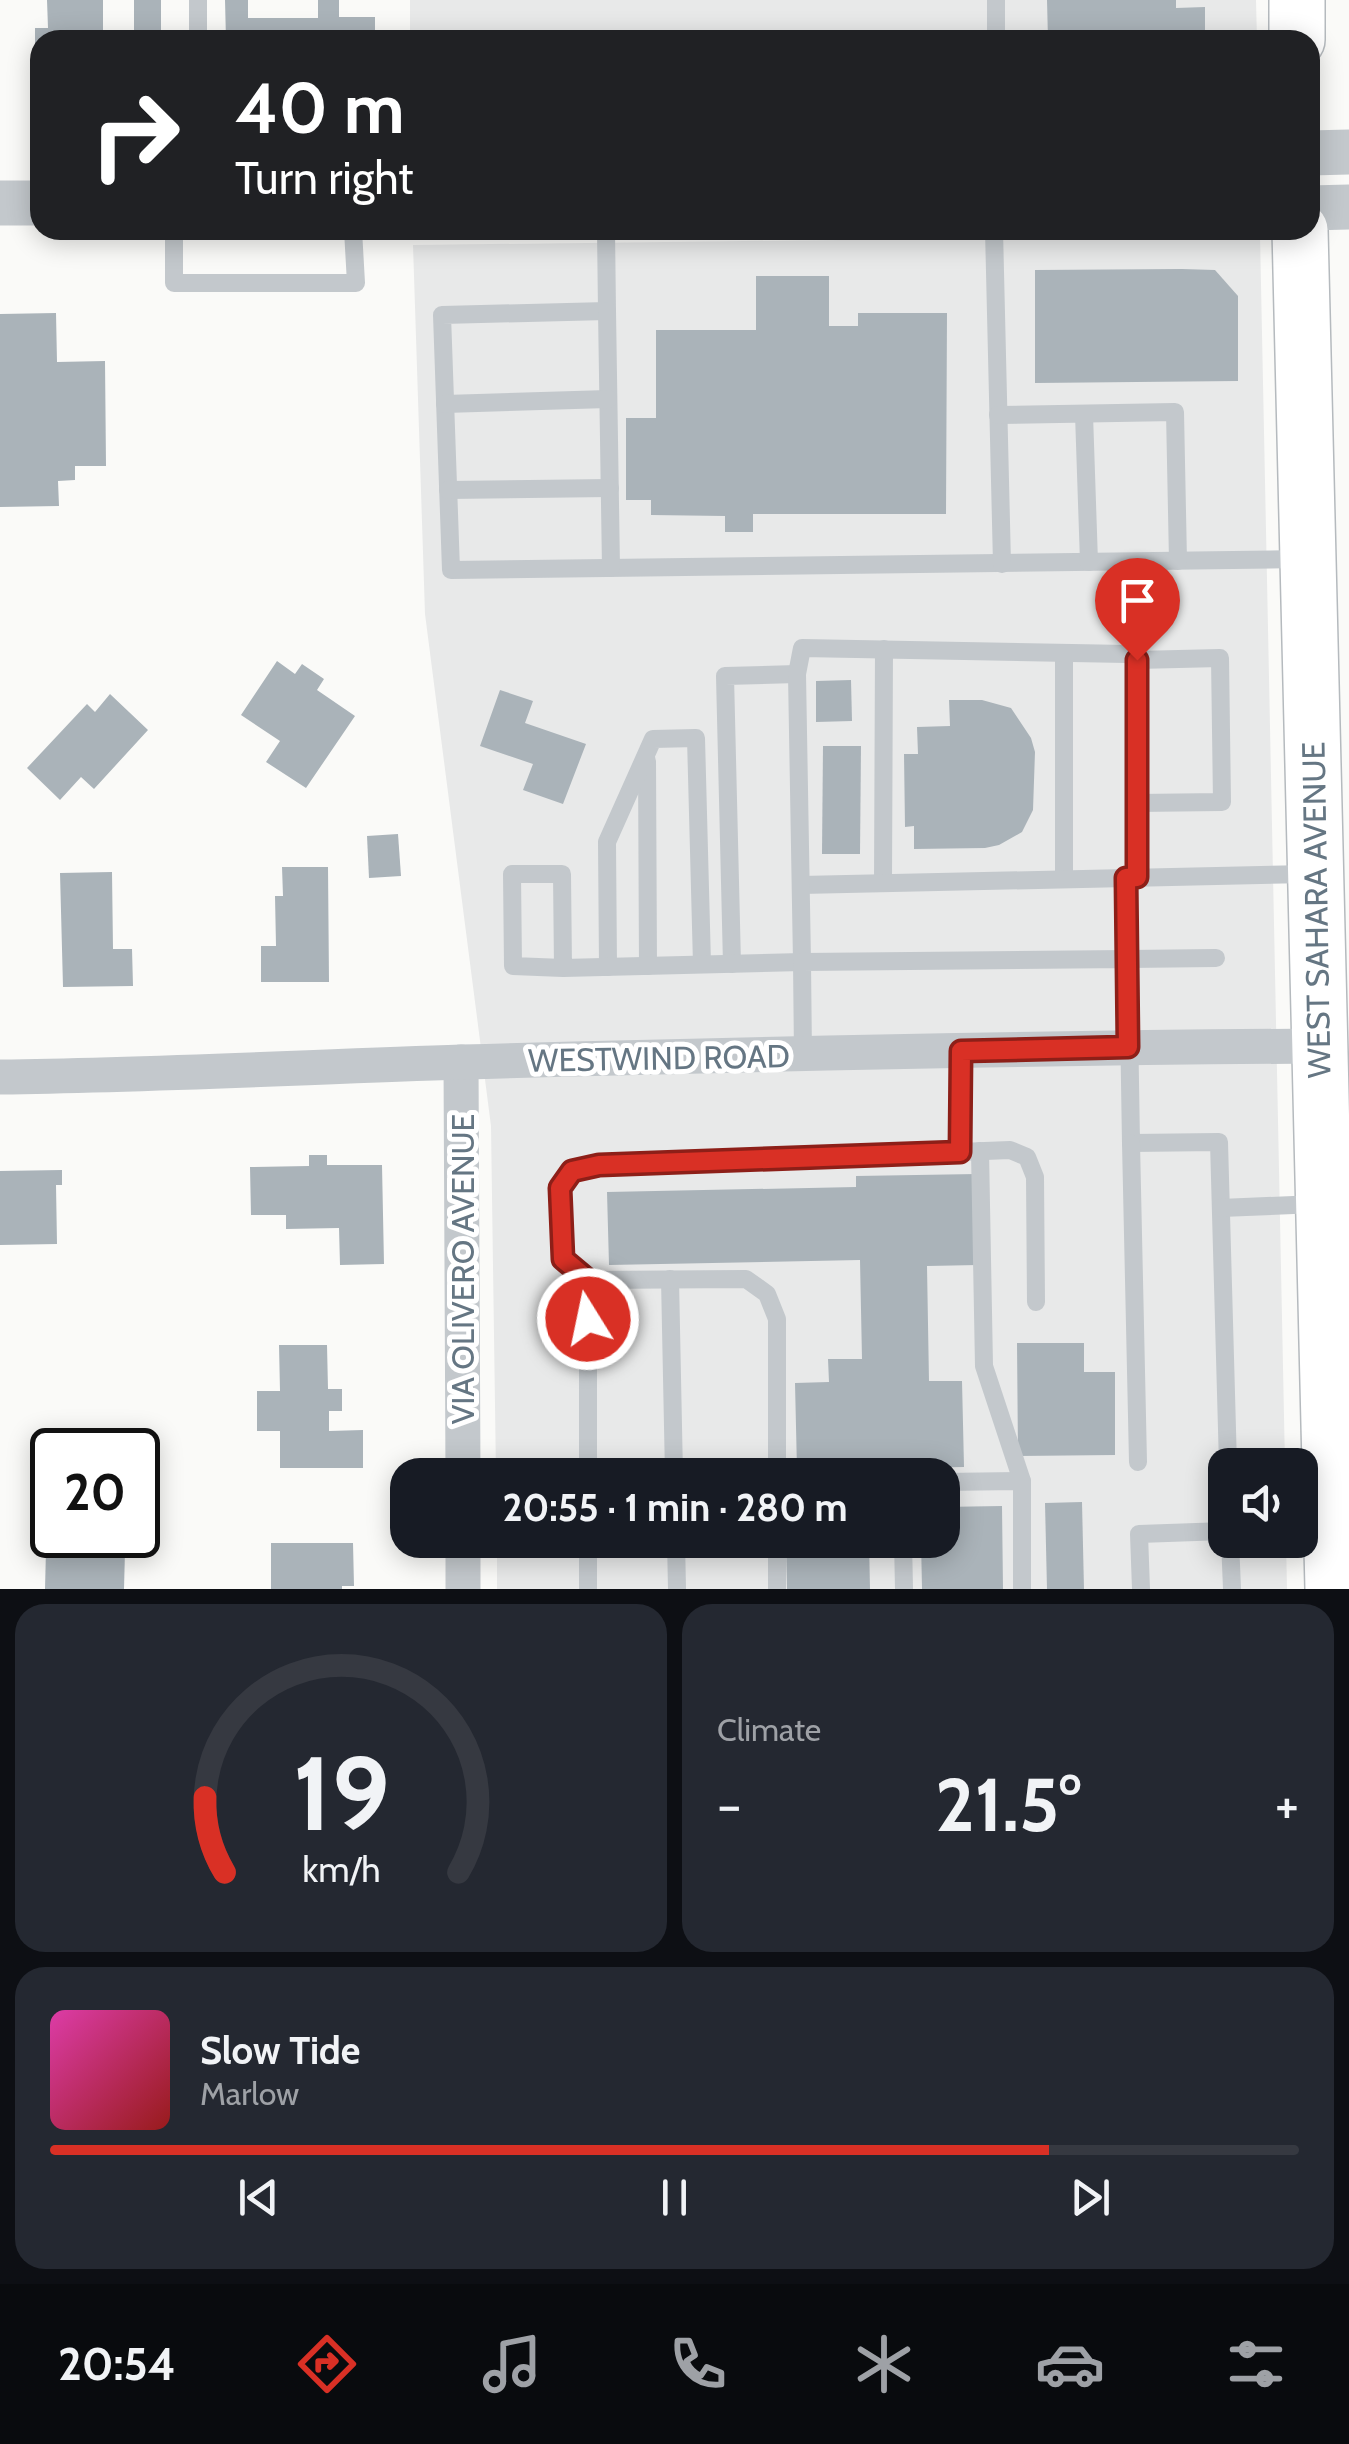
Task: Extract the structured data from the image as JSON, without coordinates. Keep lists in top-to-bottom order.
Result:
{
  "streets": {
    "main road": ["WEST SAHARA AVENUE"],
    "street": ["WESTWIND ROAD", "VIA OLIVERO AVENUE"]
  },
  "crossings": [
    ["WEST SAHARA AVENUE", "WESTWIND ROAD"],
    ["WESTWIND ROAD", "VIA OLIVERO AVENUE"]
  ],
  "page": {
    "turn": ["40 m", "Turn right"],
    "limit": "20",
    "trip": "20:55 · 1 min · 280 m",
    "tile": "Climate",
    "heat": ["−", "21.5°", "+"],
    "song": ["Slow Tide", "Marlow"],
    "tabs": "20:54",
    "gauge": ["19", "km/h"]
  }
}
